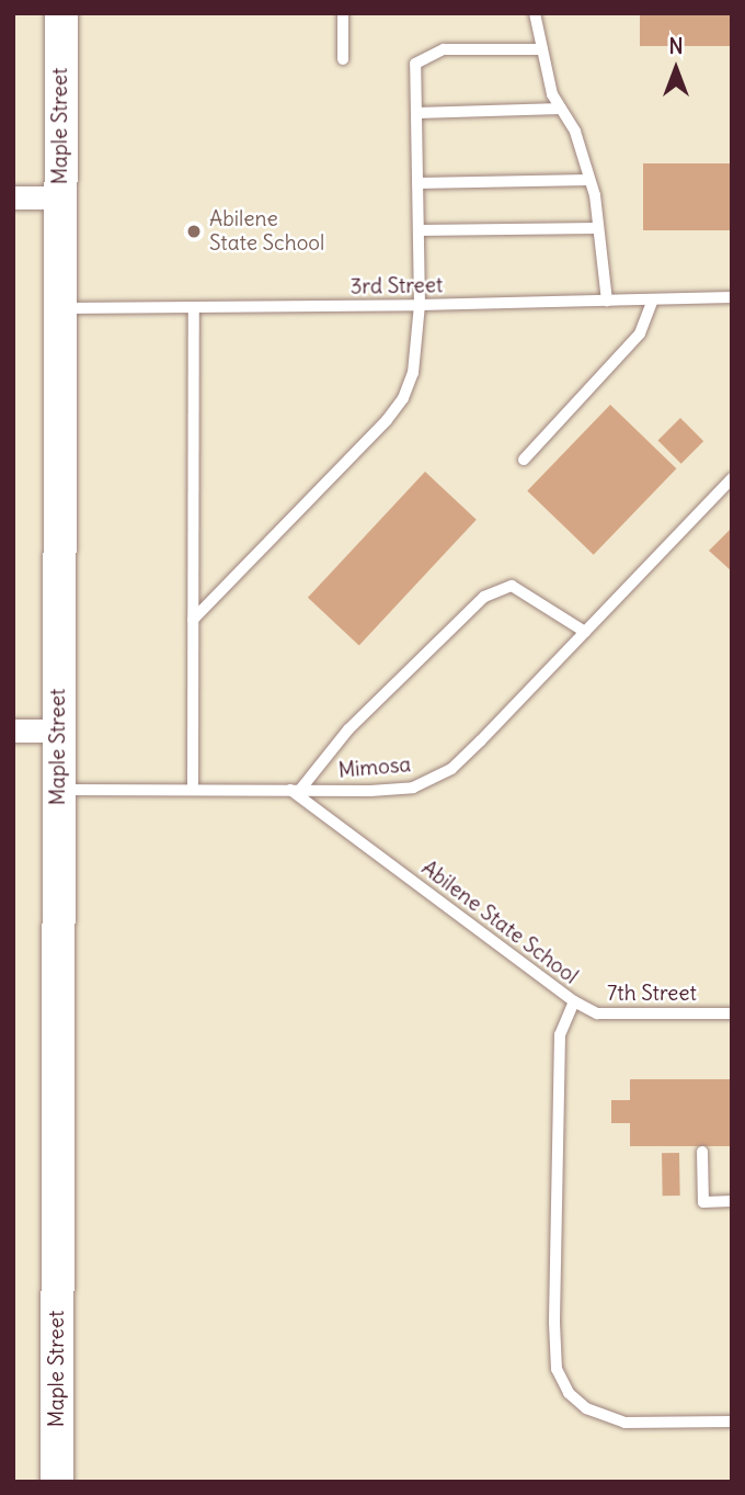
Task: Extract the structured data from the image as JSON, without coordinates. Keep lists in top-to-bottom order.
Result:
{
  "streets": {
    "main road": ["Maple Street"],
    "lane": [
      "3rd Street",
      "Mimosa",
      "Abilene State School",
      "7th Street"
    ]
  },
  "crossings": [
    ["Maple Street", "3rd Street"],
    ["Maple Street", "Mimosa"],
    ["Mimosa", "Abilene State School"],
    ["Abilene State School", "7th Street"]
  ],
  "places": ["Abilene State School"],
  "north": "top"
}
